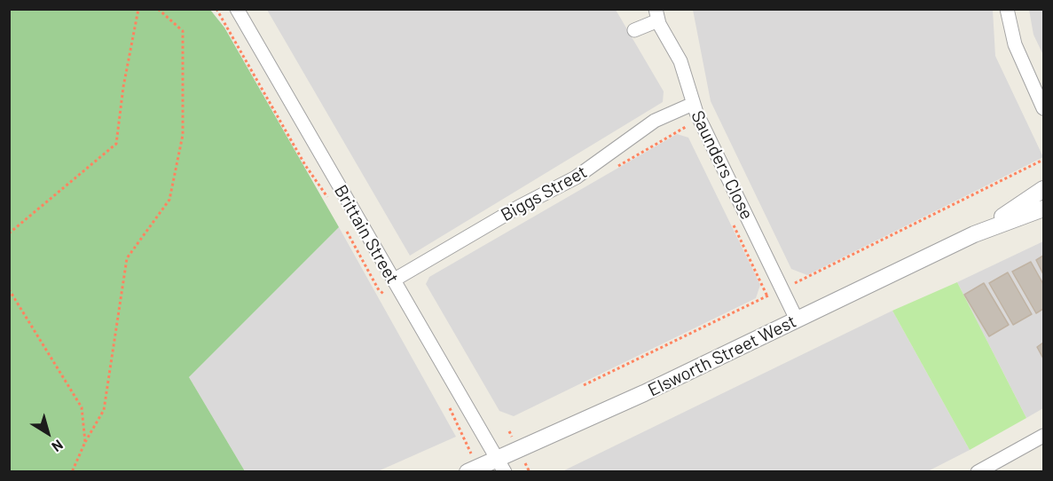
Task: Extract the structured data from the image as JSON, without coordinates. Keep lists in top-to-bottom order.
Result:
{
  "streets": {
    "street": [
      "Saunders Close",
      "Biggs Street",
      "Brittain Street",
      "Elsworth Street West"
    ]
  },
  "crossings": [
    ["Saunders Close", "Biggs Street"],
    ["Saunders Close", "Elsworth Street West"],
    ["Biggs Street", "Brittain Street"],
    ["Brittain Street", "Elsworth Street West"]
  ],
  "north": "bottom right"
}
